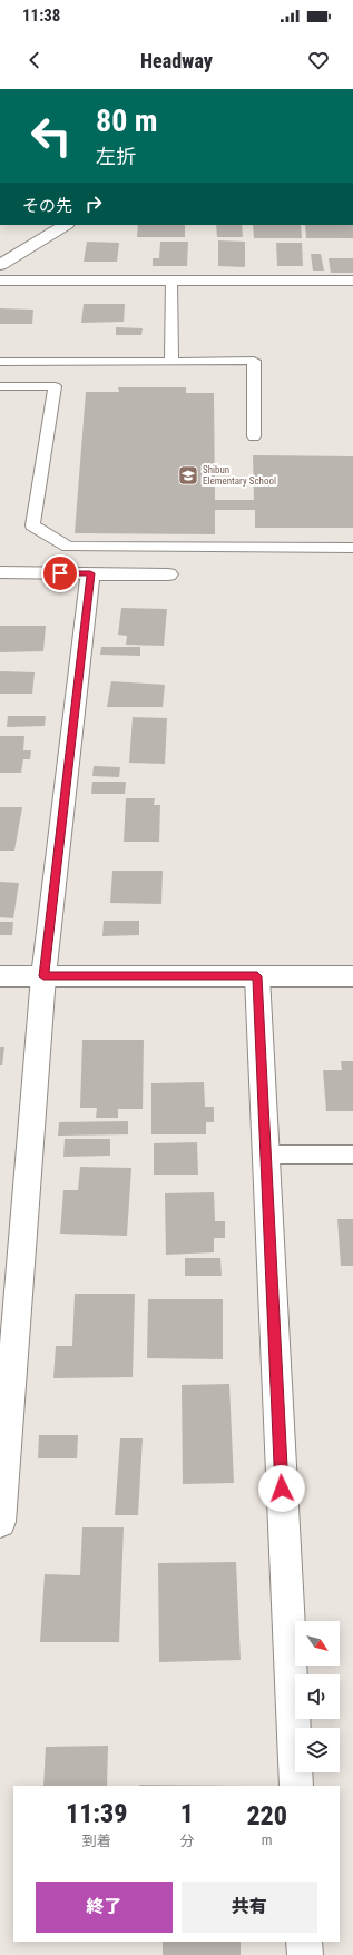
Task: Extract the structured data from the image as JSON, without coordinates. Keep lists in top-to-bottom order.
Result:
{
  "places": {
    "school or university": ["Shibun Elementary School"]
  },
  "north": "bottom right",
  "page": {
    "status": "11:38",
    "header": "Headway",
    "turn": ["80 m", "左折"],
    "then": "その先",
    "eta": [
      "11:39",
      "到着",
      "1",
      "分",
      "220",
      "m"
    ],
    "buttons": ["終了", "共有"]
  }
}
